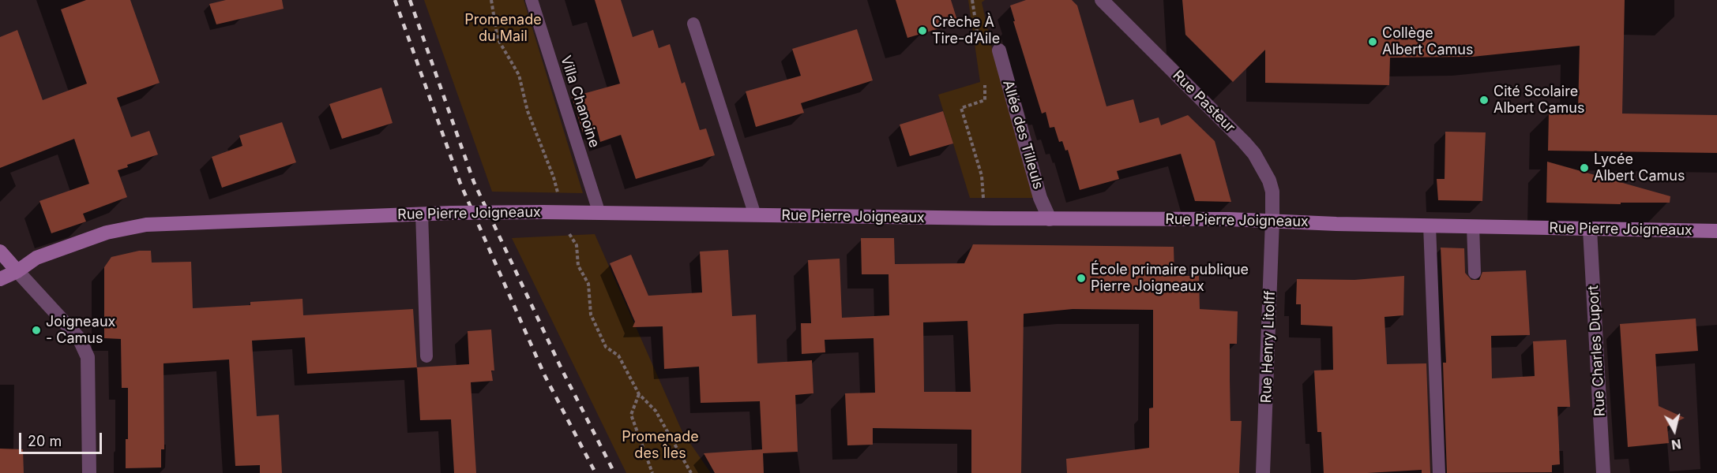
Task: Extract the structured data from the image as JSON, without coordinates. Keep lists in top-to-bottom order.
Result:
{
  "streets": {
    "street": [
      "Rue Pasteur",
      "Allée des Tilleuls",
      "Rue Pierre Joigneaux",
      "Rue Henry Litolff",
      "Rue Charles Duport"
    ],
    "lane": ["Villa Chanoine"]
  },
  "crossings": [
    ["Villa Chanoine", "Rue Pierre Joigneaux"],
    ["Rue Pasteur", "Rue Pierre Joigneaux"],
    ["Rue Pasteur", "Rue Henry Litolff"],
    ["Allée des Tilleuls", "Rue Pierre Joigneaux"],
    ["Rue Pierre Joigneaux", "Rue Henry Litolff"],
    ["Rue Pierre Joigneaux", "Rue Charles Duport"]
  ],
  "parks": ["Promenade du Mail", "Promenade des Îles"],
  "places": [
    "Crèche À Tire-d’Aile",
    "Collège Albert Camus",
    "Cité Scolaire Albert Camus",
    "Lycée Albert Camus",
    "École primaire publique Pierre Joigneaux",
    "Joigneaux - Camus"
  ],
  "scale_bar": "20 m",
  "north": "bottom"
}
